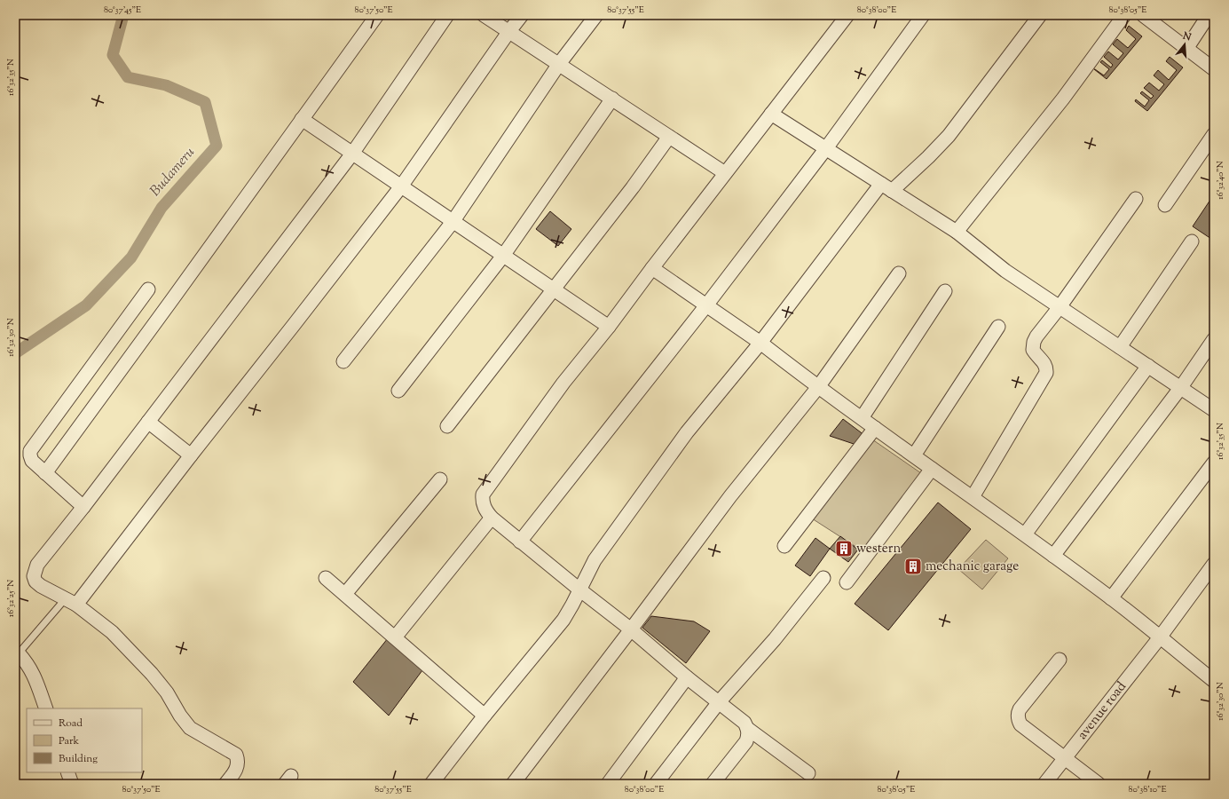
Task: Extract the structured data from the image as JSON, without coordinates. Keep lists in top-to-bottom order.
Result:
{
  "streets": {
    "street": ["avenue road"]
  },
  "water": ["Budameru"],
  "places": {
    "building": ["western", "mechanic garage"]
  },
  "legend": ["Road", "Park", "Building"],
  "north": "top",
  "coordinates": [
    "80°37'45\"E",
    "80°37'50\"E",
    "80°37'55\"E",
    "80°38'00\"E",
    "80°38'05\"E",
    "16°32'35\"N",
    "16°32'40\"N",
    "16°32'30\"N",
    "16°32'25\"N",
    "80°38'10\"E"
  ]
}
